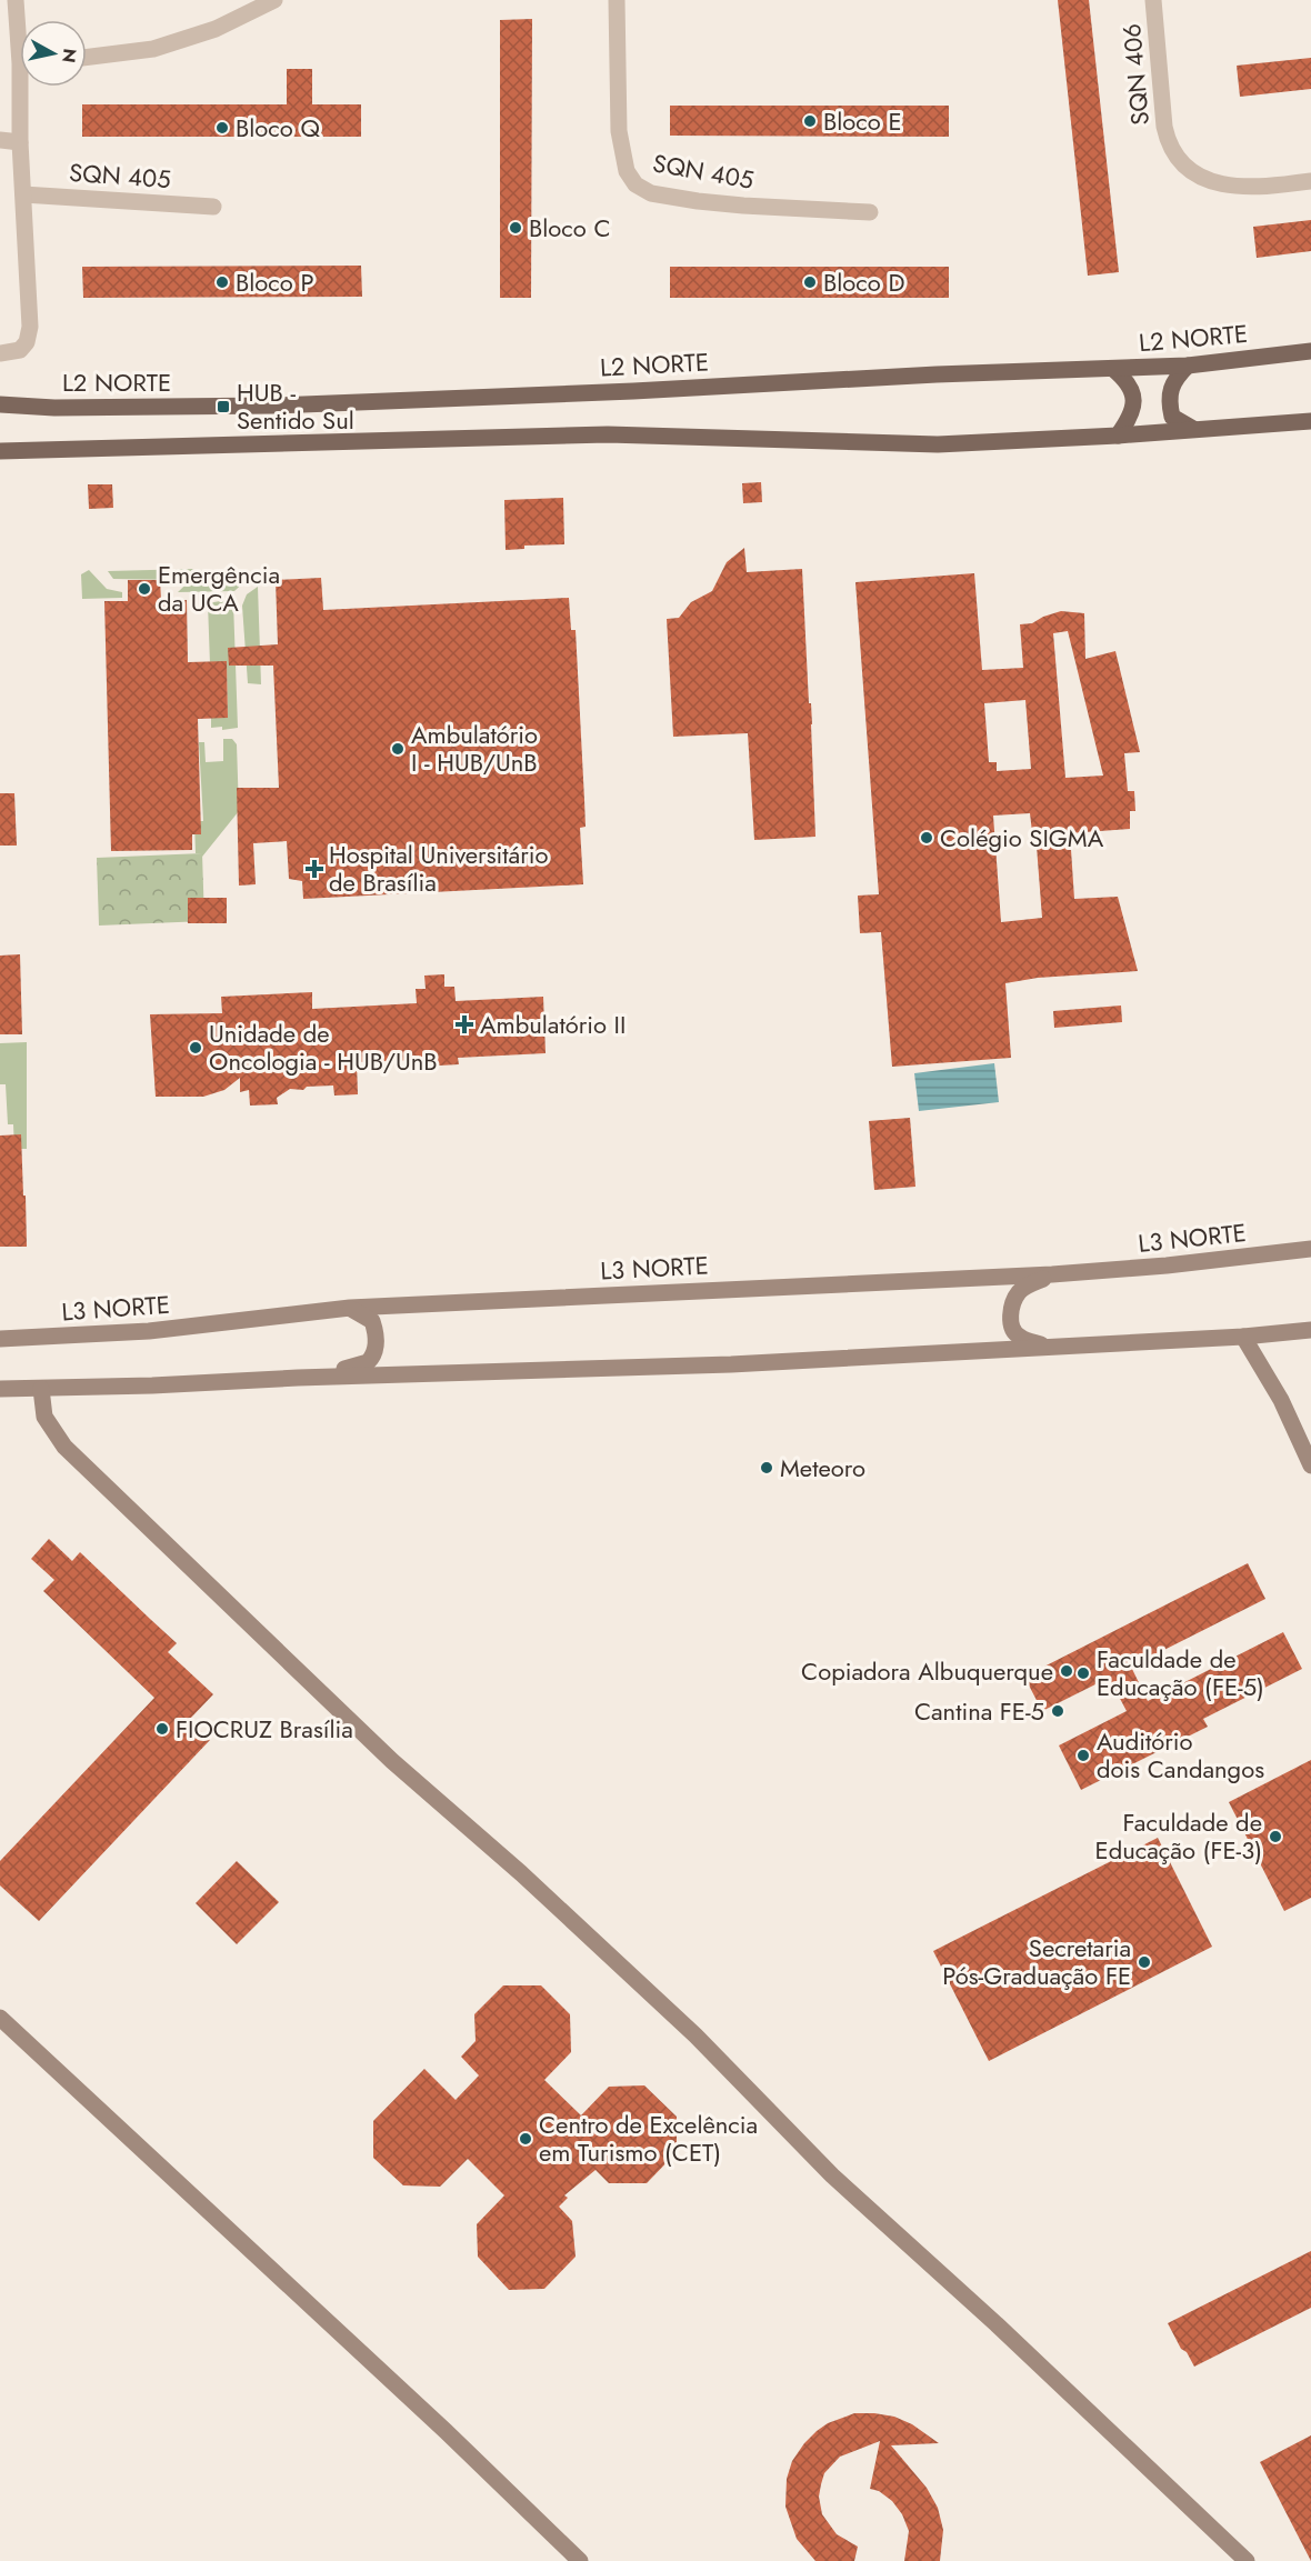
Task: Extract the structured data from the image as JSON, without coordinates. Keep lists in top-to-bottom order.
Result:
{
  "streets": {
    "main road": ["L2 NORTE", "L3 NORTE"],
    "street": ["SQN 406", "SQN 405"]
  },
  "places": {
    "other": [
      "Bloco E",
      "Bloco Q",
      "Bloco C",
      "Bloco P",
      "Bloco D",
      "Emergência da UCA",
      "Ambulatório I - HUB/UnB",
      "Colégio SIGMA",
      "Unidade de Oncologia - HUB/UnB",
      "Meteoro",
      "Copiadora Albuquerque",
      "Faculdade de Educação (FE-5)",
      "Cantina FE-5",
      "FIOCRUZ Brasília",
      "Auditório dois Candangos",
      "Faculdade de Educação (FE-3)",
      "Secretaria Pós-Graduação FE",
      "Centro de Excelência em Turismo (CET)"
    ],
    "transit": ["HUB - Sentido Sul"],
    "health": ["Hospital Universitário de Brasília", "Ambulatório II"]
  },
  "north": "right"
}
